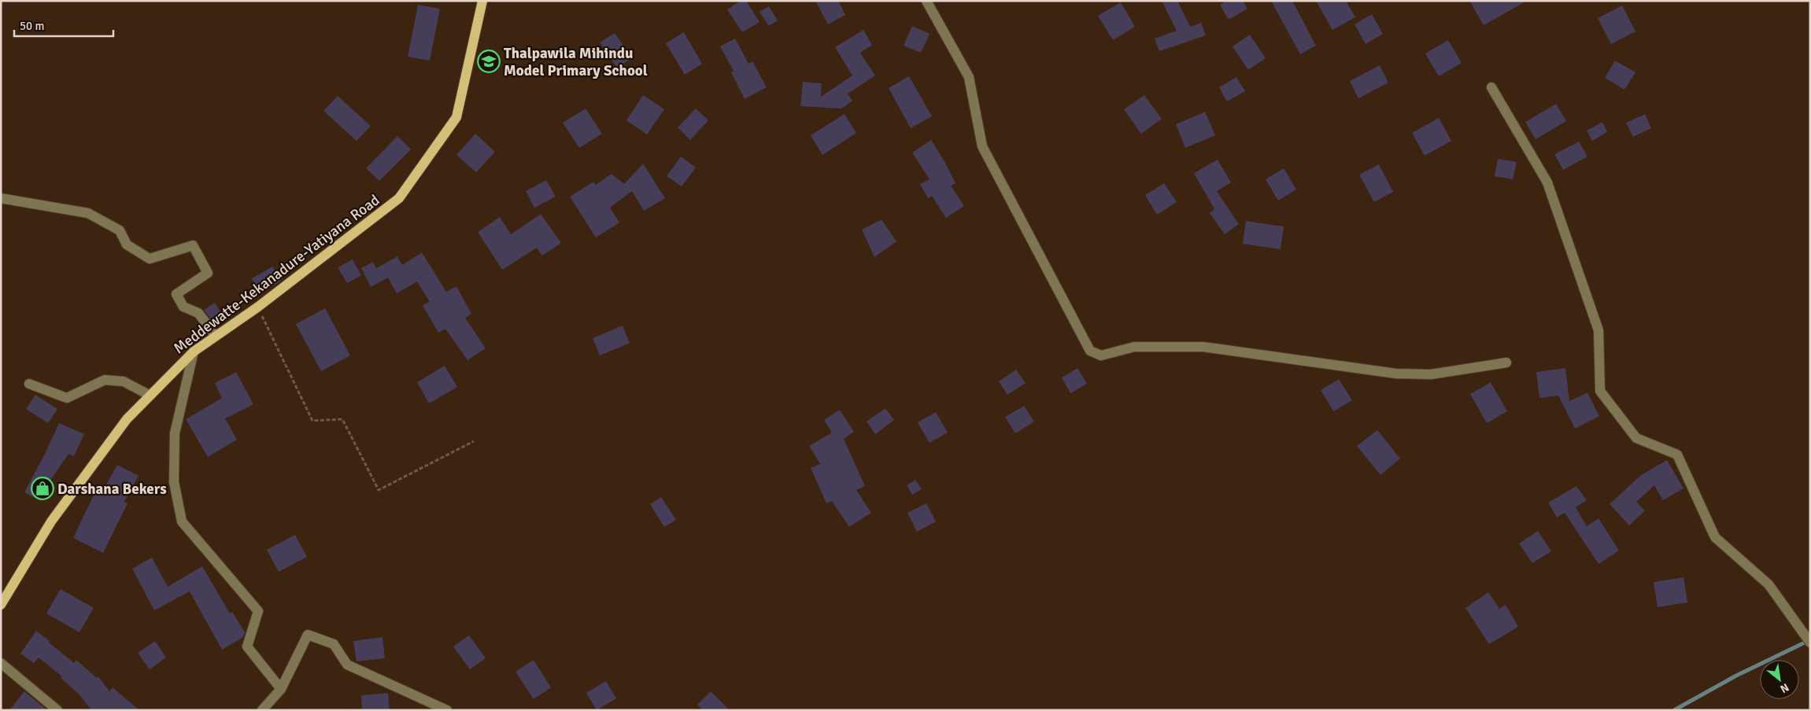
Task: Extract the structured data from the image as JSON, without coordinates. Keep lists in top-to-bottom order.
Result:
{
  "streets": {
    "main road": ["Meddewatte-Kekanadure-Yatiyana Road"]
  },
  "places": {
    "school or university": ["Thalpawila Mihindu Model Primary School"],
    "shop": ["Darshana Bekers"]
  },
  "scale_bar": "50 m",
  "north": "bottom right"
}
